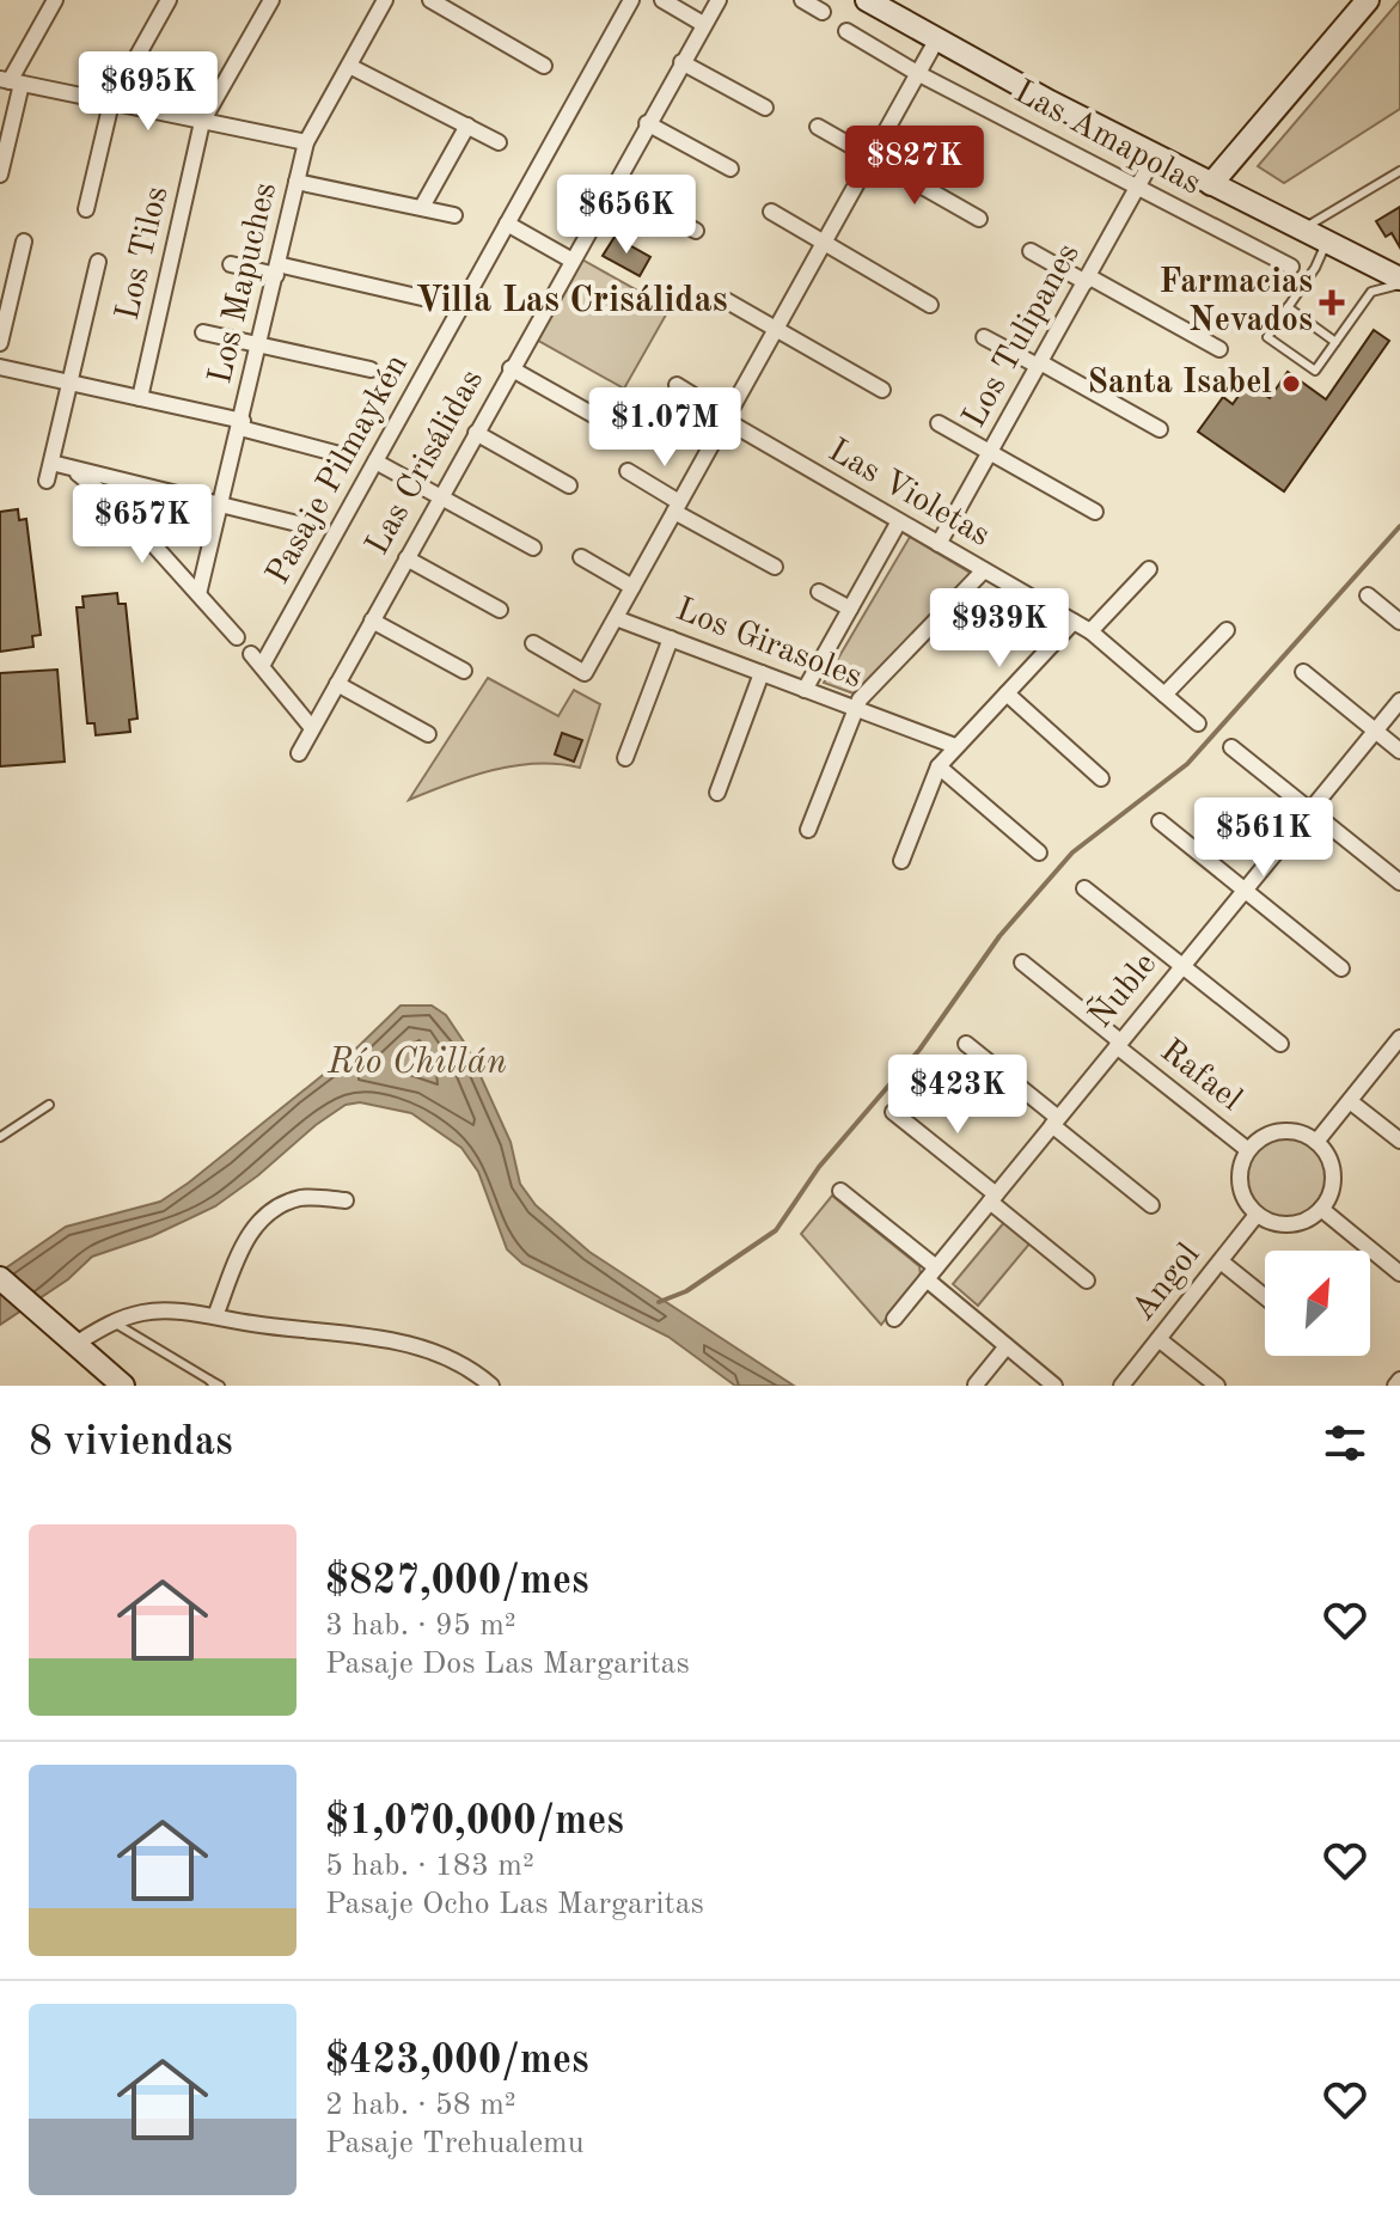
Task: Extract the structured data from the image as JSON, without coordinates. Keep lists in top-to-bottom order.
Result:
{
  "streets": {
    "street": [
      "Las Amapolas",
      "Los Tilos",
      "Los Mapuches",
      "Los Tulipanes",
      "Las Crisálidas",
      "Pasaje Pilmaykén",
      "Las Violetas",
      "Los Girasoles",
      "Ñuble",
      "Rafael",
      "Angol"
    ]
  },
  "crossings": [
    ["Las Amapolas", "Los Tulipanes"],
    ["Los Tulipanes", "Las Violetas"],
    ["Las Crisálidas", "Pasaje Pilmaykén"],
    ["Ñuble", "Rafael"],
    ["Rafael", "Angol"]
  ],
  "districts": ["Villa Las Crisálidas"],
  "water": ["Río Chillán"],
  "places": {
    "health": ["Farmacias Nevados"],
    "other": ["Santa Isabel"]
  },
  "north": "top right",
  "page": {
    "price": [
      "$695K",
      "$827K",
      "$656K",
      "$1.07M",
      "$657K",
      "$939K",
      "$561K",
      "$423K"
    ],
    "heading": "8 viviendas",
    "list": [
      {
        "name": "$827,000/mes",
        "note": "3 hab. · 95 m² · Pasaje Dos Las Margaritas"
      },
      {
        "name": "$1,070,000/mes",
        "note": "5 hab. · 183 m² · Pasaje Ocho Las Margaritas"
      },
      {
        "name": "$423,000/mes",
        "note": "2 hab. · 58 m² · Pasaje Trehualemu"
      }
    ]
  }
}
